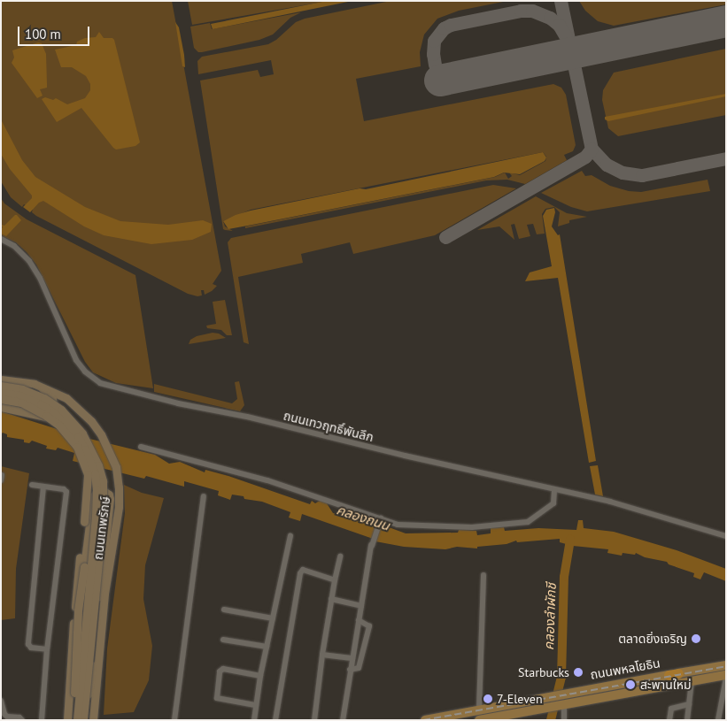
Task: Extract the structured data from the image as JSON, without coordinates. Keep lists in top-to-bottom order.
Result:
{
  "streets": {
    "main road": ["ถนนเทพรักษ์", "ถนนพหลโยธิน"],
    "street": ["ถนนเทวฤทธิ์พันลึก"]
  },
  "water": ["คลองถนน", "คลองลำผักชี"],
  "places": [
    "ตลาดยิ่งเจริญ",
    "Starbucks",
    "สะพานใหม่",
    "7-Eleven"
  ],
  "scale_bar": "100 m"
}
